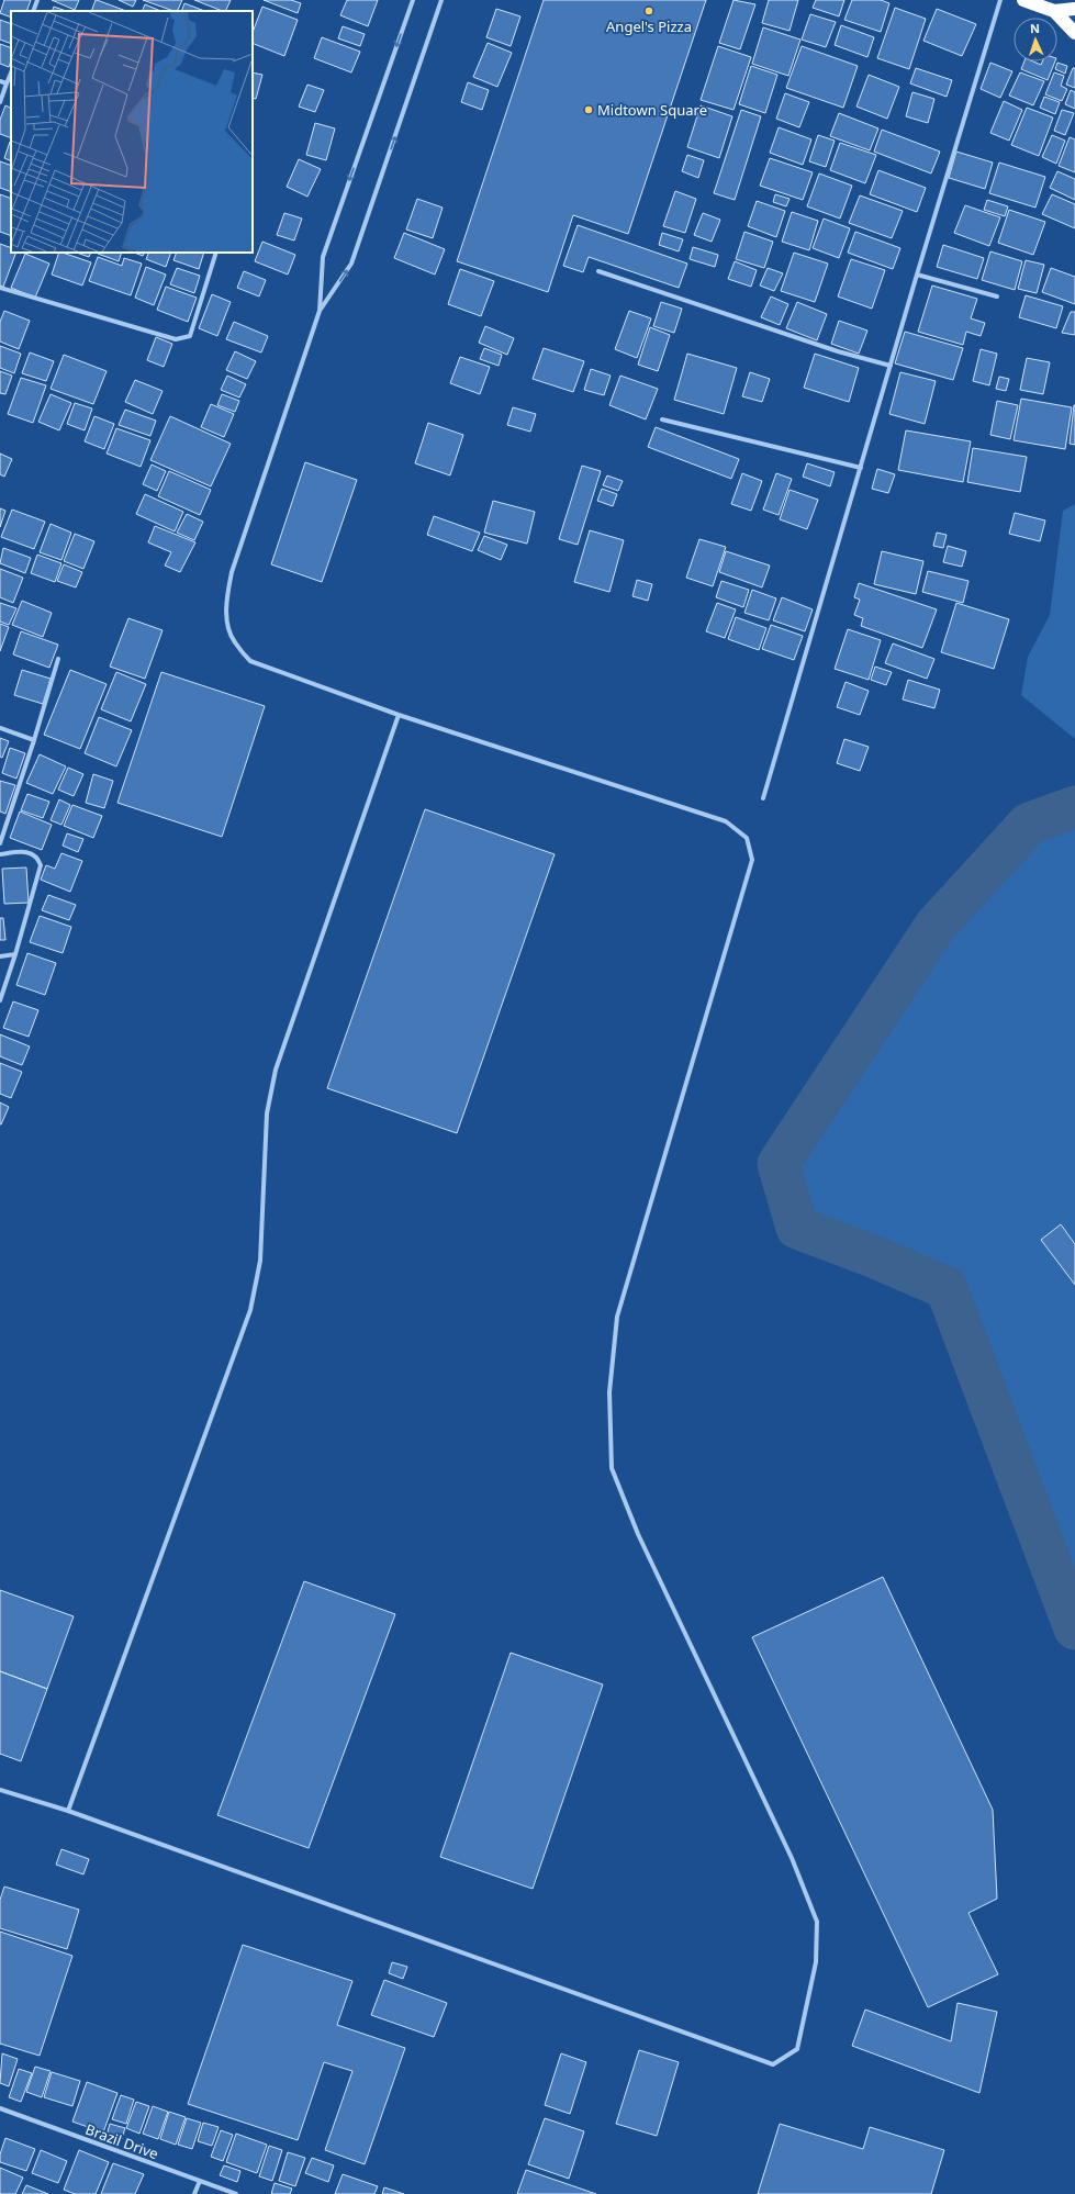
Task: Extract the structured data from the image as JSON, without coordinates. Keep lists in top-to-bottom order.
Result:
{
  "streets": {
    "street": ["Brazil Drive"]
  },
  "places": ["Angel's Pizza", "Midtown Square"],
  "north": "top"
}
